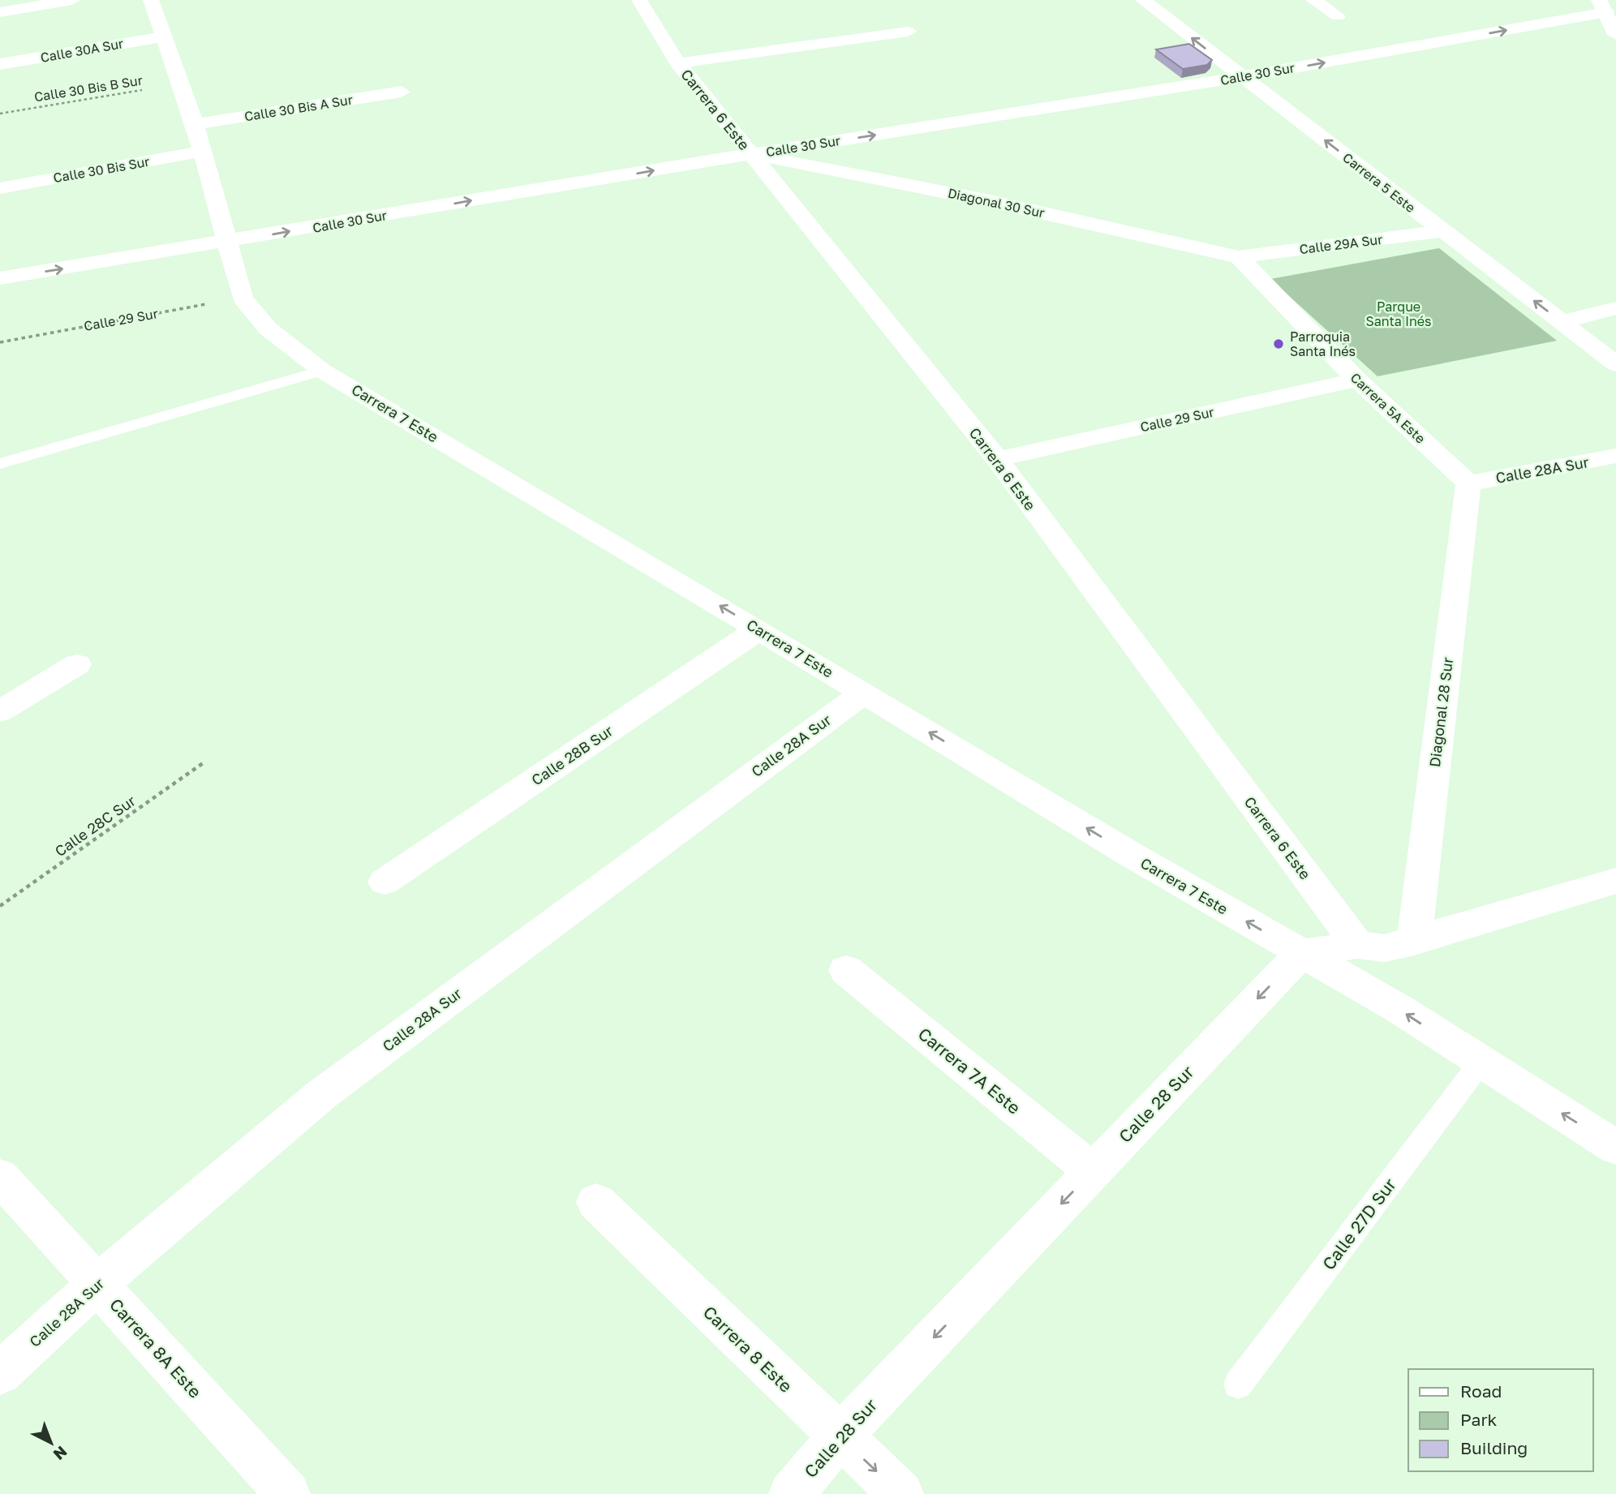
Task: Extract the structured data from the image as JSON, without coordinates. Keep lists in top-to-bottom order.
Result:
{
  "streets": {
    "street": [
      "Calle 30A Sur",
      "Calle 30 Sur",
      "Calle 30 Bis A Sur",
      "Carrera 6 Este",
      "Calle 30 Bis Sur",
      "Carrera 5 Este",
      "Diagonal 30 Sur",
      "Calle 29A Sur",
      "Calle 29 Sur",
      "Carrera 5A Este",
      "Carrera 7 Este",
      "Calle 28A Sur",
      "Diagonal 28 Sur",
      "Calle 28B Sur",
      "Carrera 7A Este",
      "Calle 28 Sur",
      "Carrera 8A Este",
      "Carrera 8 Este"
    ],
    "lane": ["Calle 27D Sur"],
    "path": ["Calle 30 Bis B Sur", "Calle 28C Sur"]
  },
  "crossings": [
    ["Calle 30A Sur", "Carrera 7 Este"],
    ["Calle 30 Sur", "Carrera 6 Este"],
    ["Calle 30 Sur", "Carrera 5 Este"],
    ["Calle 30 Sur", "Diagonal 30 Sur"],
    ["Calle 30 Sur", "Carrera 7 Este"],
    ["Calle 30 Bis B Sur", "Carrera 7 Este"],
    ["Calle 30 Bis A Sur", "Carrera 7 Este"],
    ["Carrera 6 Este", "Diagonal 30 Sur"],
    ["Carrera 6 Este", "Calle 29 Sur"],
    ["Calle 30 Bis Sur", "Carrera 7 Este"],
    ["Carrera 5 Este", "Calle 29A Sur"],
    ["Diagonal 30 Sur", "Calle 29A Sur"],
    ["Diagonal 30 Sur", "Carrera 5A Este"],
    ["Calle 29A Sur", "Carrera 5A Este"],
    ["Calle 29 Sur", "Carrera 5A Este"],
    ["Calle 29 Sur", "Carrera 7 Este"],
    ["Carrera 5A Este", "Calle 28A Sur"],
    ["Carrera 5A Este", "Diagonal 28 Sur"],
    ["Carrera 7 Este", "Calle 28A Sur"],
    ["Carrera 7 Este", "Calle 28B Sur"],
    ["Carrera 7 Este", "Calle 28 Sur"],
    ["Carrera 7 Este", "Calle 27D Sur"],
    ["Calle 28A Sur", "Diagonal 28 Sur"],
    ["Calle 28A Sur", "Carrera 8A Este"],
    ["Carrera 7A Este", "Calle 28 Sur"],
    ["Calle 28 Sur", "Carrera 8 Este"]
  ],
  "one_way": [
    "Calle 30 Sur",
    "Carrera 5 Este",
    "Carrera 7 Este",
    "Calle 28 Sur"
  ],
  "parks": ["Parque Santa Inés"],
  "places": ["Parroquia Santa Inés"],
  "legend": ["Road", "Park", "Building"],
  "north": "bottom right"
}
